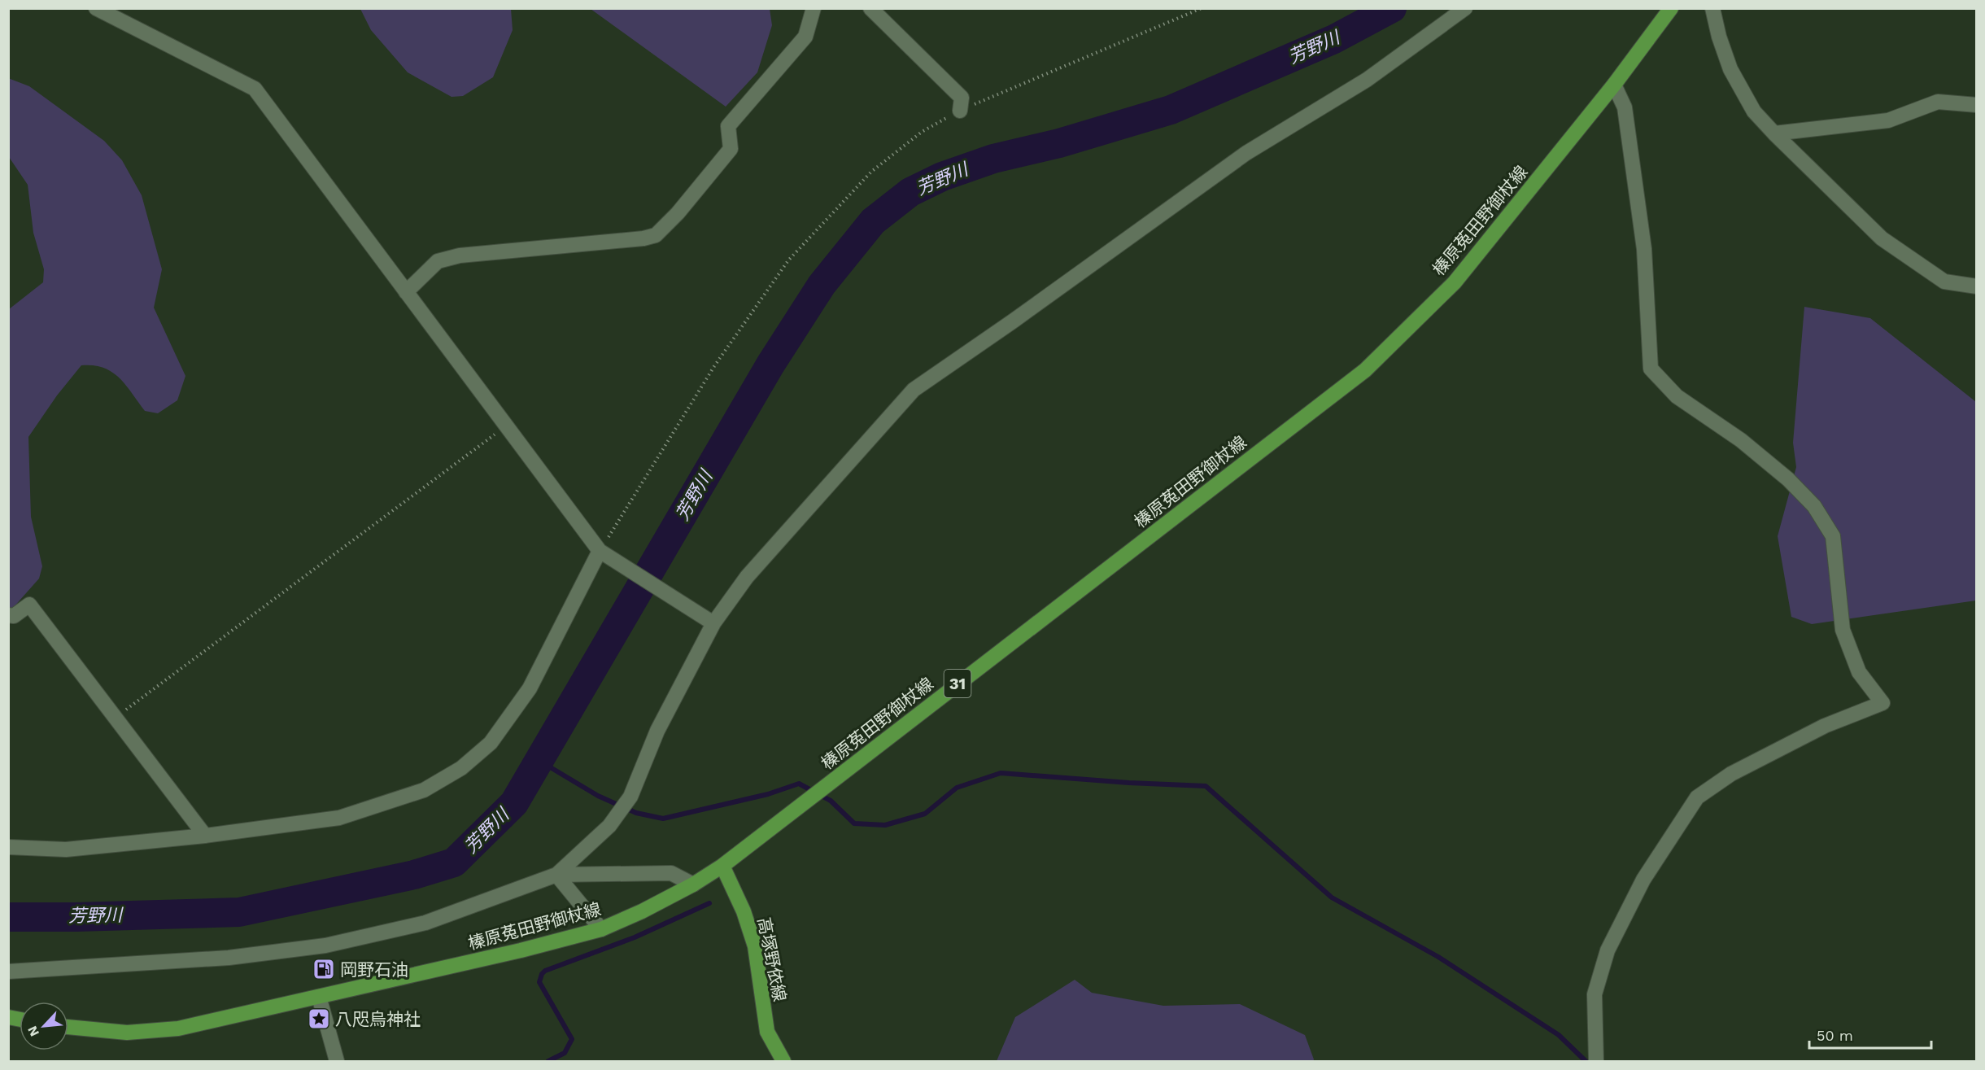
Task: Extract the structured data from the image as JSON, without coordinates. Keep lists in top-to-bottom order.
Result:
{
  "streets": {
    "main road": ["榛原菟田野御杖線", "31", "高塚野依線"]
  },
  "crossings": [
    ["榛原菟田野御杖線", "高塚野依線"]
  ],
  "water": ["芳野川"],
  "places": {
    "fuel station": ["岡野石油"],
    "place": ["八咫烏神社"]
  },
  "scale_bar": "50 m",
  "north": "bottom left"
}
